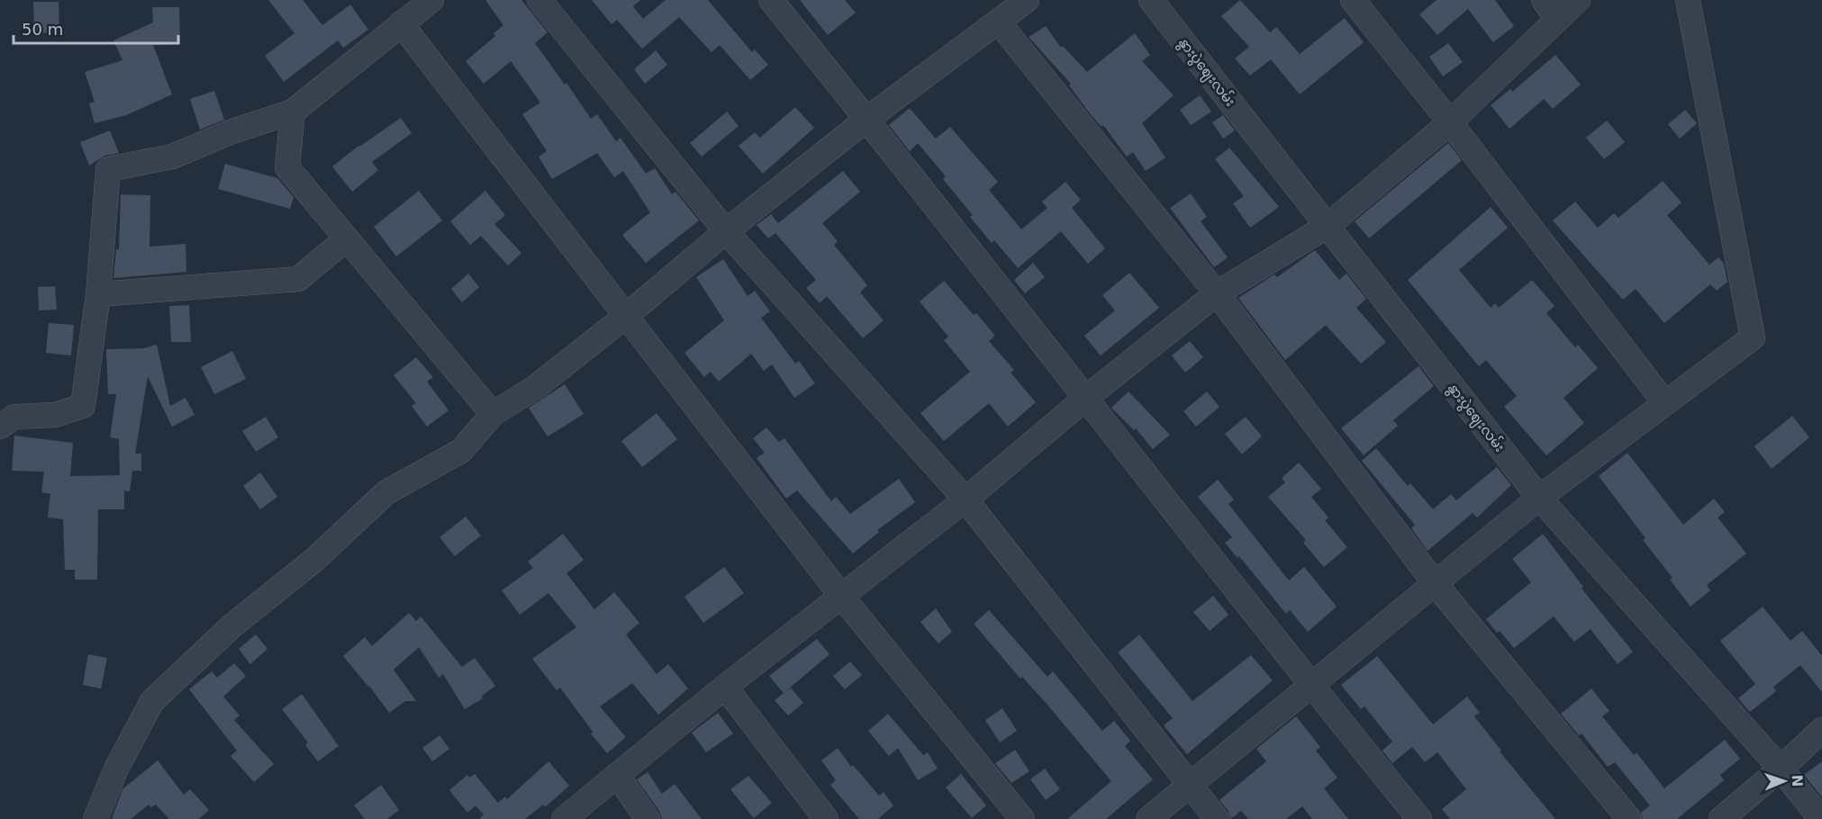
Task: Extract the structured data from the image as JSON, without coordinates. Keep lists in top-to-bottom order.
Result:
{
  "streets": {
    "street": ["နွားပွဲဈေးလမ်း"]
  },
  "scale_bar": "50 m",
  "north": "right"
}
